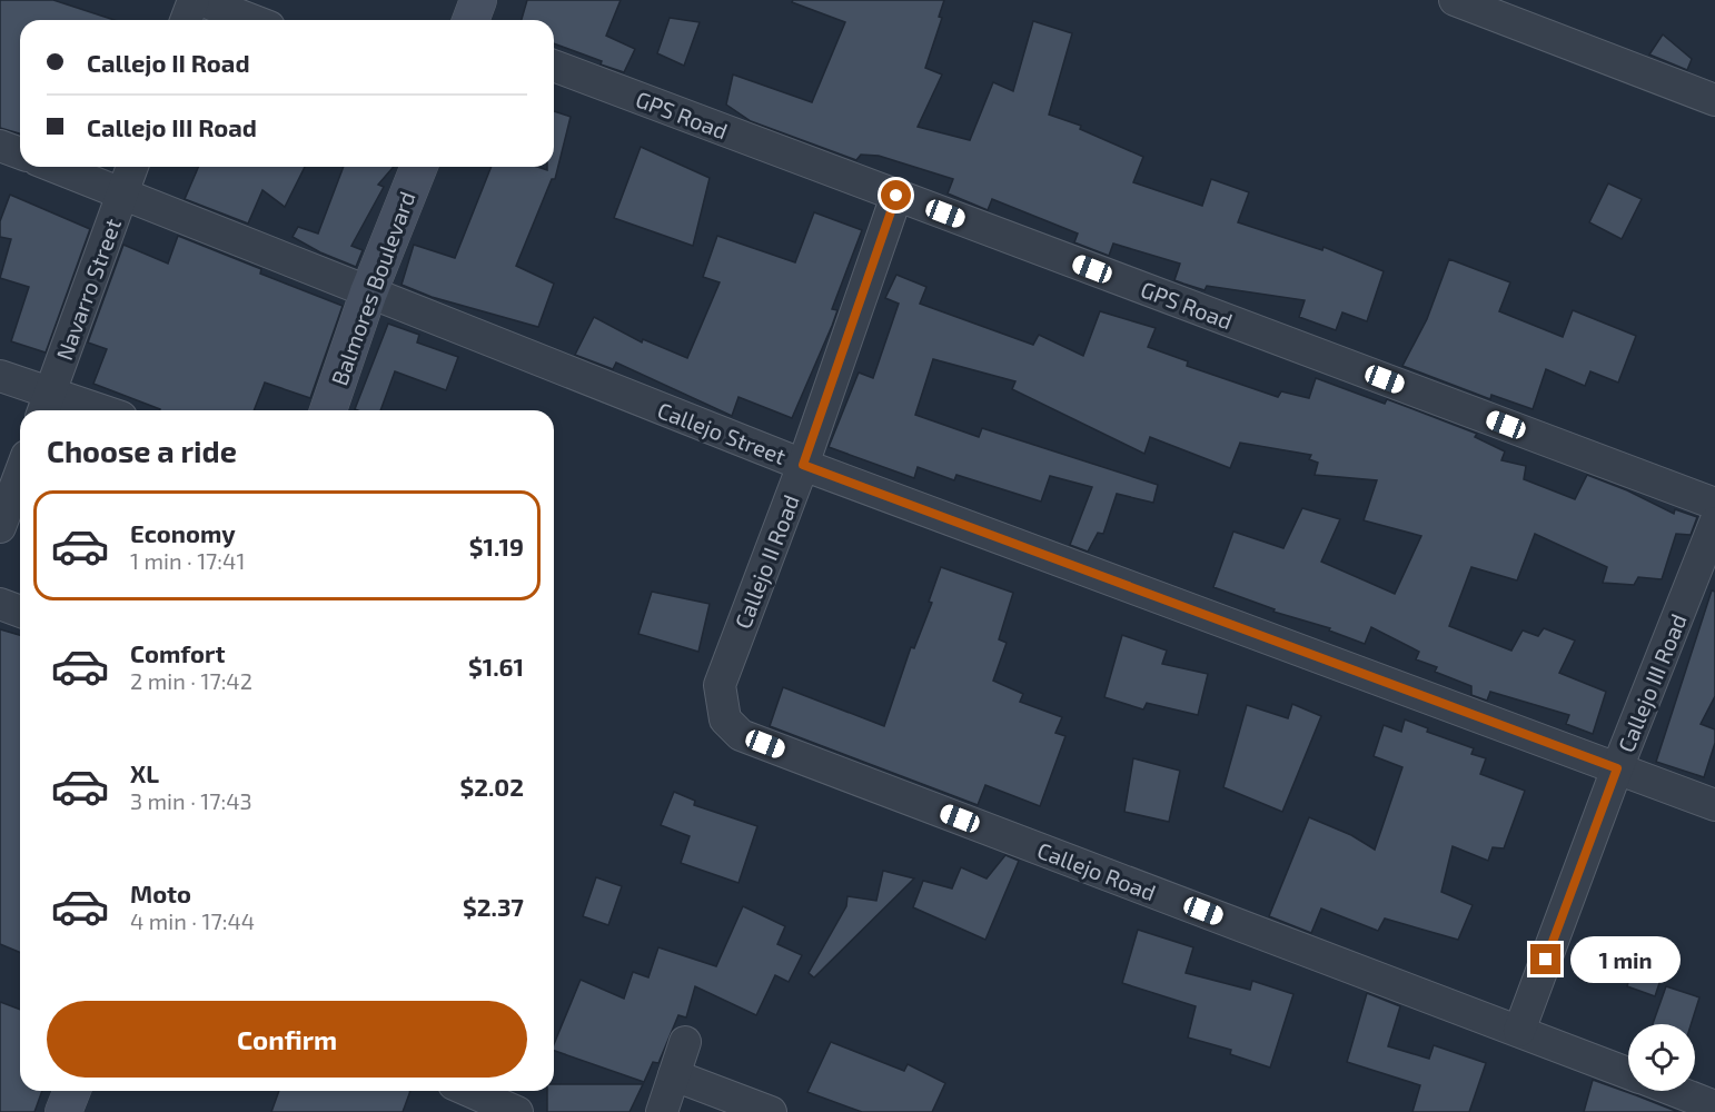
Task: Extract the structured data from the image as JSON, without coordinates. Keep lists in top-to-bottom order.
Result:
{
  "streets": {
    "main road": ["Balmores Boulevard"],
    "street": [
      "GPS Road",
      "Navarro Street",
      "Callejo Street",
      "Callejo II Road",
      "Callejo III Road",
      "Callejo Road"
    ]
  },
  "crossings": [
    ["GPS Road", "Callejo II Road"],
    ["Balmores Boulevard", "Callejo Street"],
    ["Navarro Street", "Callejo Street"],
    ["Callejo Street", "Callejo II Road"],
    ["Callejo Street", "Callejo III Road"],
    ["Callejo II Road", "Callejo Road"],
    ["Callejo III Road", "Callejo Road"]
  ],
  "page": {
    "banner": ["Callejo II Road", "Callejo III Road"],
    "heading": "Choose a ride",
    "list": [
      {
        "name": "Economy",
        "note": "1 min · 17:41",
        "value": "$1.19"
      },
      {
        "name": "Comfort",
        "note": "2 min · 17:42",
        "value": "$1.61"
      },
      {
        "name": "XL",
        "note": "3 min · 17:43",
        "value": "$2.02"
      },
      {
        "name": "Moto",
        "note": "4 min · 17:44",
        "value": "$2.37"
      }
    ],
    "bubble": "1 min",
    "buttons": "Confirm"
  }
}
